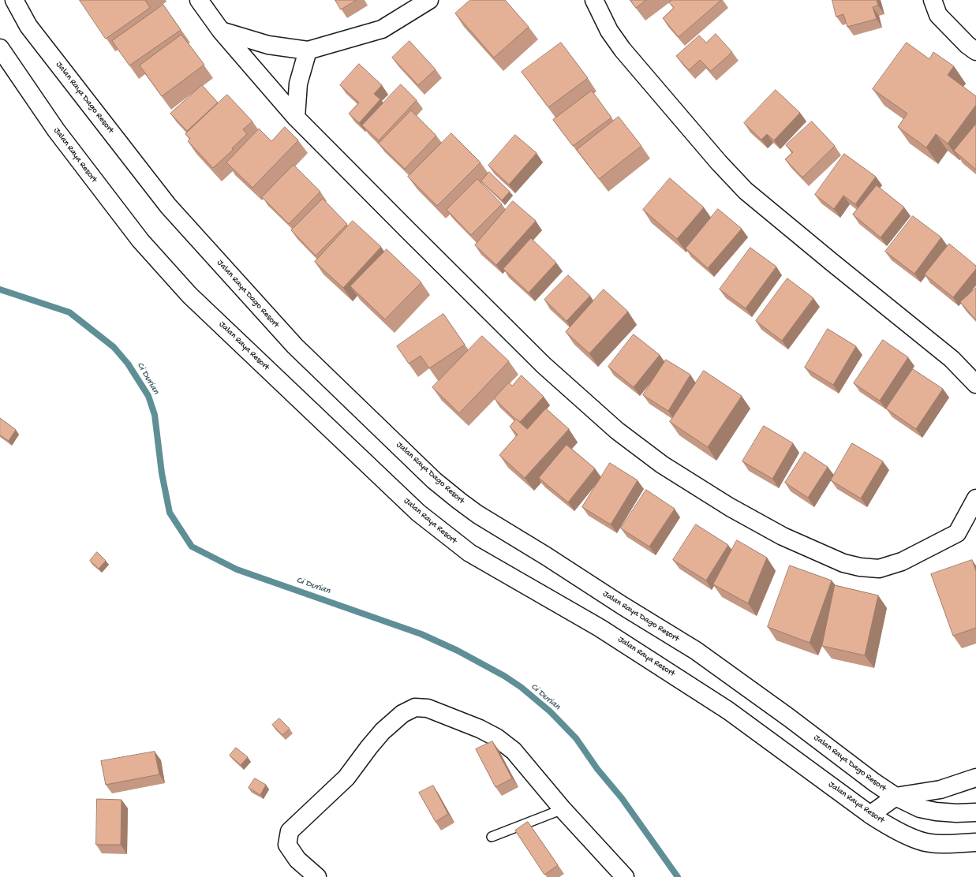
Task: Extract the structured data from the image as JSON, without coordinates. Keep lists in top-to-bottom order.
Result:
{
  "streets": {
    "street": ["Jalan Raya Dago Resort", "Jalan Raya Resort"]
  },
  "water": ["Ci Durian"]
}
